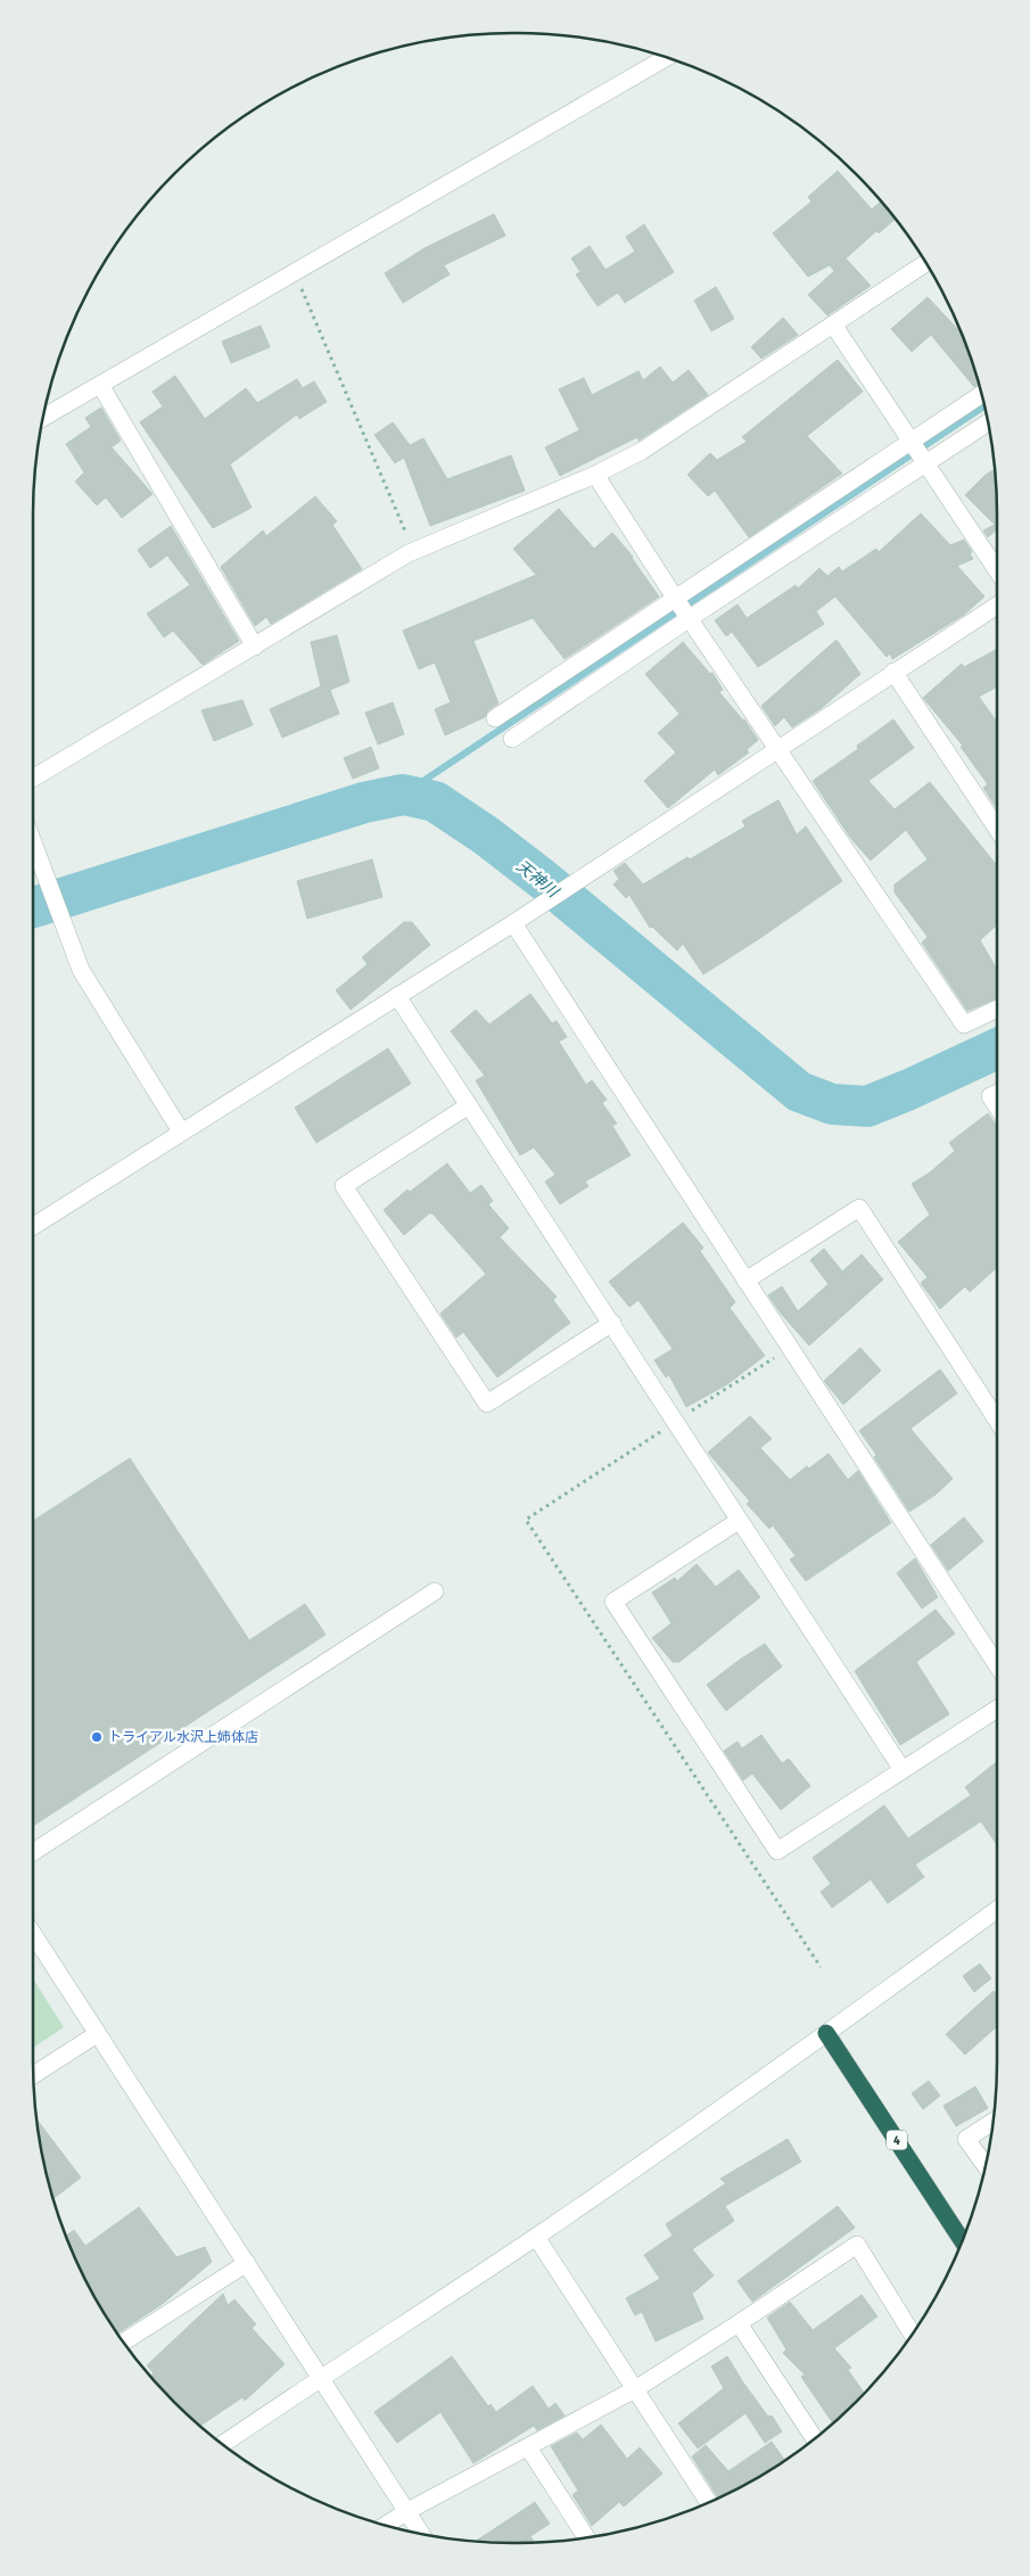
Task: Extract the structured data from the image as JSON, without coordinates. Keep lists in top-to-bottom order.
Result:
{
  "streets": {
    "highway": ["4"]
  },
  "water": ["天神川"],
  "places": ["トライアル水沢上姉体店"]
}
